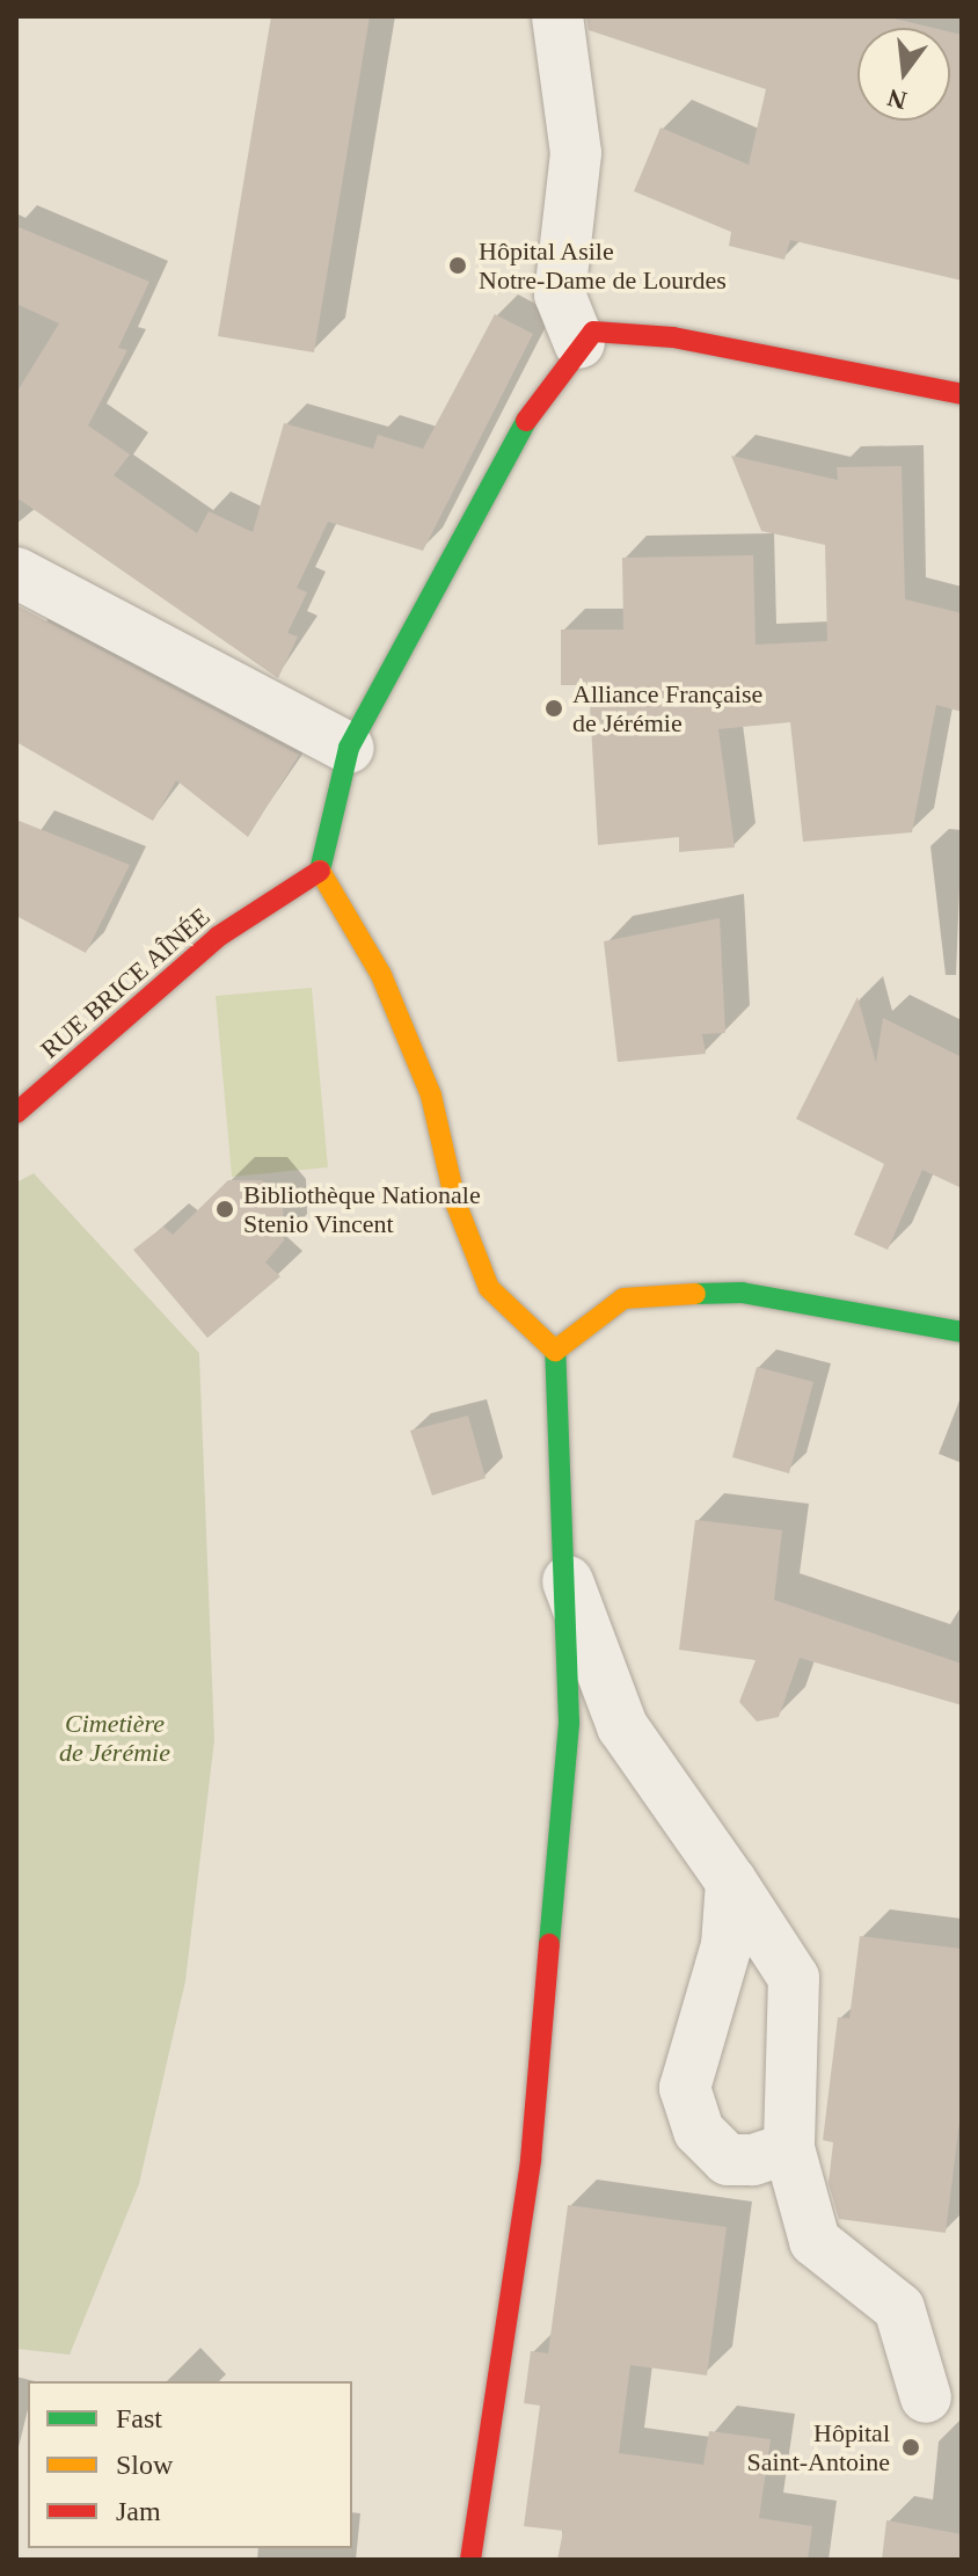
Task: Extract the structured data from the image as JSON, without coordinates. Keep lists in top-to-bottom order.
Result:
{
  "streets": {
    "street": ["RUE BRICE AÎNÉE"]
  },
  "parks": ["Cimetière de Jérémie"],
  "places": [
    "Hôpital Asile Notre-Dame de Lourdes",
    "Alliance Française de Jérémie",
    "Bibliothèque Nationale Stenio Vincent",
    "Hôpital Saint-Antoine"
  ],
  "legend": ["Fast", "Slow", "Jam"],
  "north": "bottom"
}
